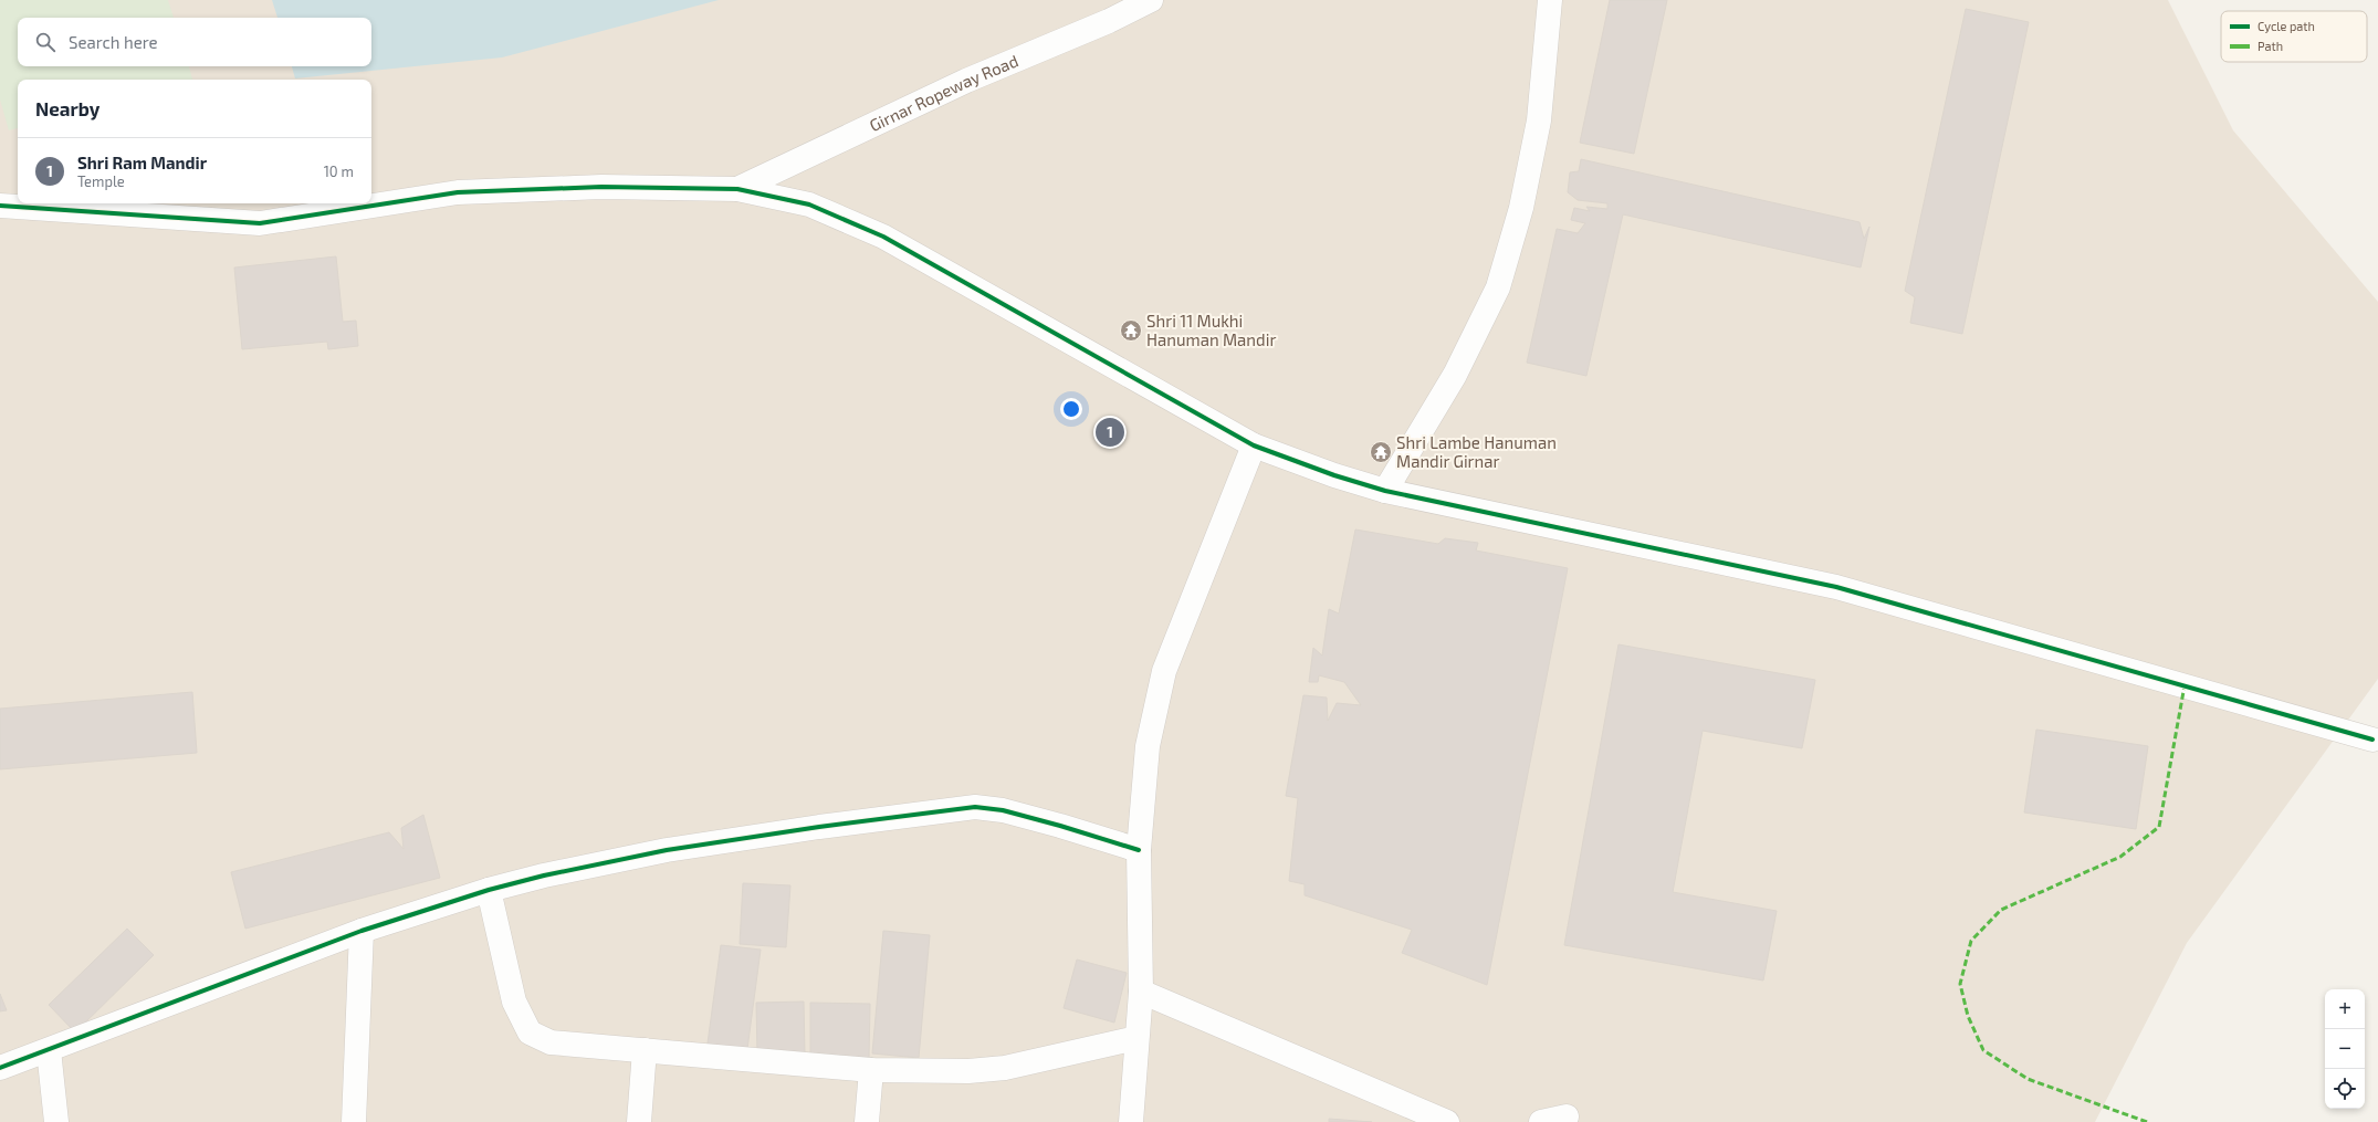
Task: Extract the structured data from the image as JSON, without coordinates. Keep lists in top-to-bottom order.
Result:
{
  "streets": {
    "street": ["Girnar Ropeway Road"]
  },
  "places": {
    "temple": ["Shri 11 Mukhi Hanuman Mandir", "Shri Lambe Hanuman Mandir Girnar"]
  },
  "legend": ["Cycle path", "Path"],
  "page": {
    "search": "Search here",
    "heading": "Nearby",
    "list": [
      {
        "mark": "1",
        "name": "Shri Ram Mandir",
        "note": "Temple",
        "value": "10 m"
      }
    ],
    "pins": "1",
    "map_buttons": ["+", "−"]
  }
}
